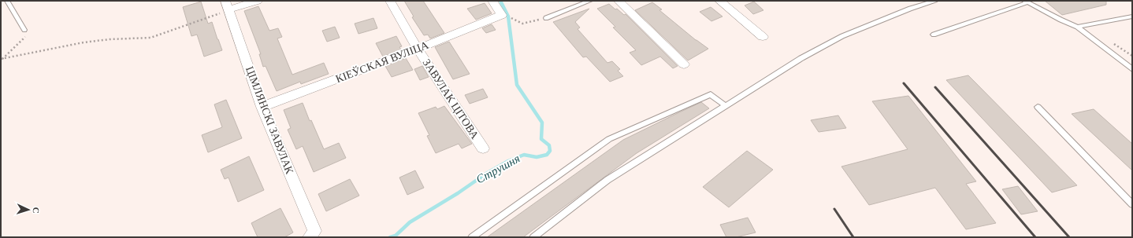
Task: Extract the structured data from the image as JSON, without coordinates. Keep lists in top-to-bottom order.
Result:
{
  "streets": {
    "street": ["КІЕЎСКАЯ ВУЛІЦА", "ЗАВУЛАК ЦІТОВА", "ЦІМЛЯНСКІ ЗАВУЛАК"]
  },
  "crossings": [
    ["КІЕЎСКАЯ ВУЛІЦА", "ЗАВУЛАК ЦІТОВА"],
    ["КІЕЎСКАЯ ВУЛІЦА", "ЦІМЛЯНСКІ ЗАВУЛАК"]
  ],
  "water": ["Струшня"],
  "north": "right"
}
